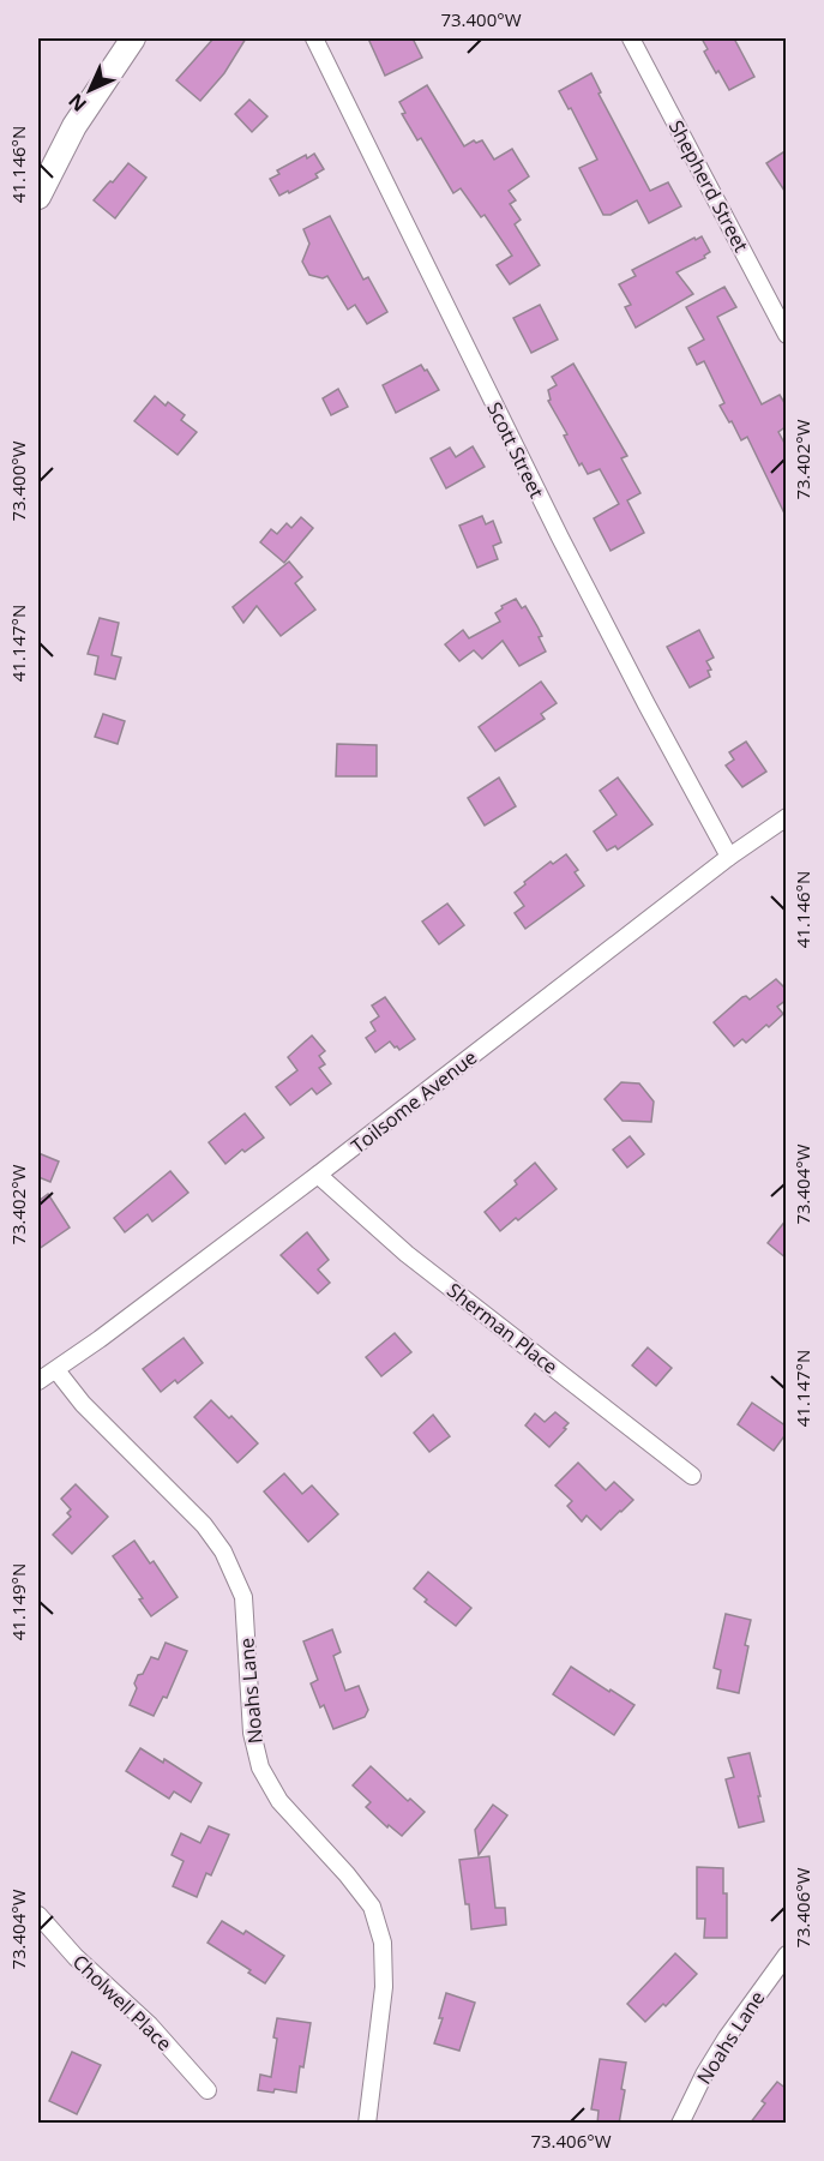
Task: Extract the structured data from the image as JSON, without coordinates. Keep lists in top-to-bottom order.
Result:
{
  "streets": {
    "street": [
      "Shepherd Street",
      "Scott Street",
      "Toilsome Avenue",
      "Sherman Place",
      "Noahs Lane",
      "Cholwell Place"
    ]
  },
  "crossings": [
    ["Scott Street", "Toilsome Avenue"],
    ["Toilsome Avenue", "Sherman Place"],
    ["Toilsome Avenue", "Noahs Lane"]
  ],
  "north": "bottom left",
  "coordinates": [
    "73.400°W",
    "41.146°N",
    "73.402°W",
    "41.147°N",
    "73.404°W",
    "41.149°N",
    "73.406°W"
  ]
}
